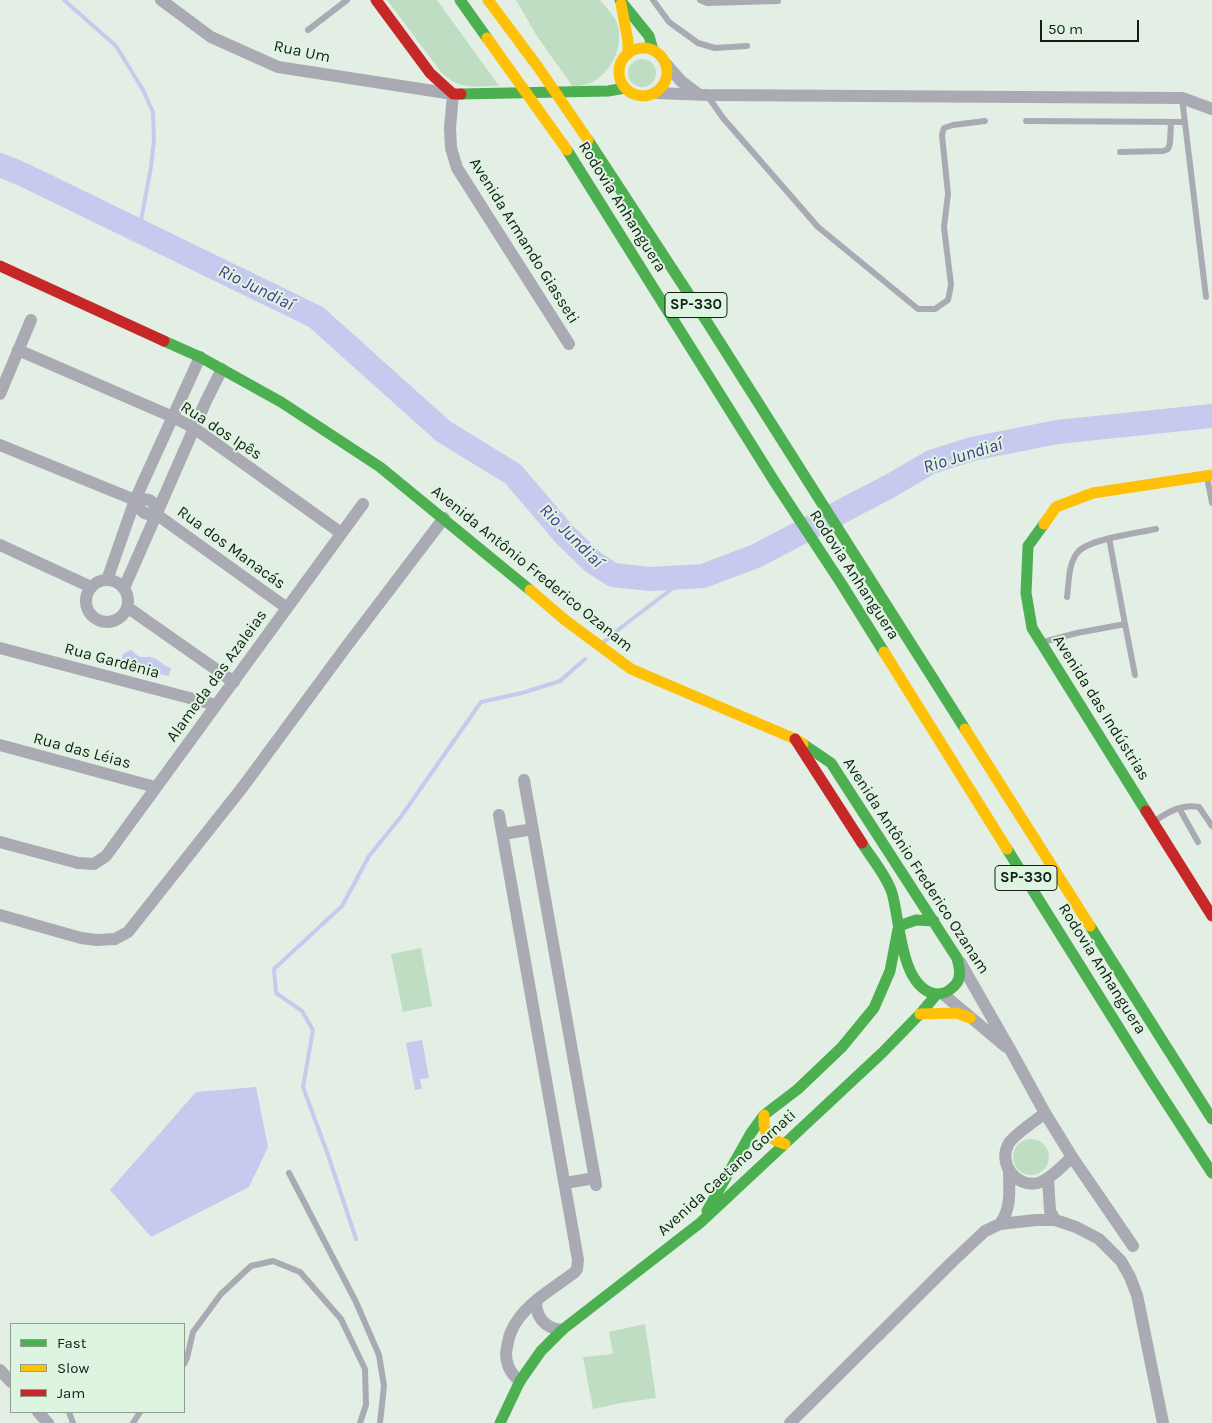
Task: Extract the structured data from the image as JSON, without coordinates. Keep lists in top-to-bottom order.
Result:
{
  "streets": {
    "main road": [
      "Rodovia Anhanguera",
      "SP-330",
      "Avenida Antônio Frederico Ozanam",
      "Avenida das Indústrias",
      "Avenida Caetano Gornati"
    ],
    "street": [
      "Rua Um",
      "Avenida Armando Giasseti",
      "Rua dos Ipês",
      "Rua dos Manacás",
      "Rua Gardênia",
      "Alameda das Azaleias",
      "Rua das Léias"
    ]
  },
  "crossings": [
    ["Rua Um", "Avenida Armando Giasseti"],
    ["Rua dos Ipês", "Alameda das Azaleias"],
    ["Rua dos Manacás", "Alameda das Azaleias"],
    ["Avenida Antônio Frederico Ozanam", "Avenida Caetano Gornati"],
    ["Rua Gardênia", "Alameda das Azaleias"],
    ["Alameda das Azaleias", "Rua das Léias"]
  ],
  "water": ["Rio Jundiaí"],
  "legend": ["Fast", "Slow", "Jam"],
  "scale_bar": "50 m"
}
